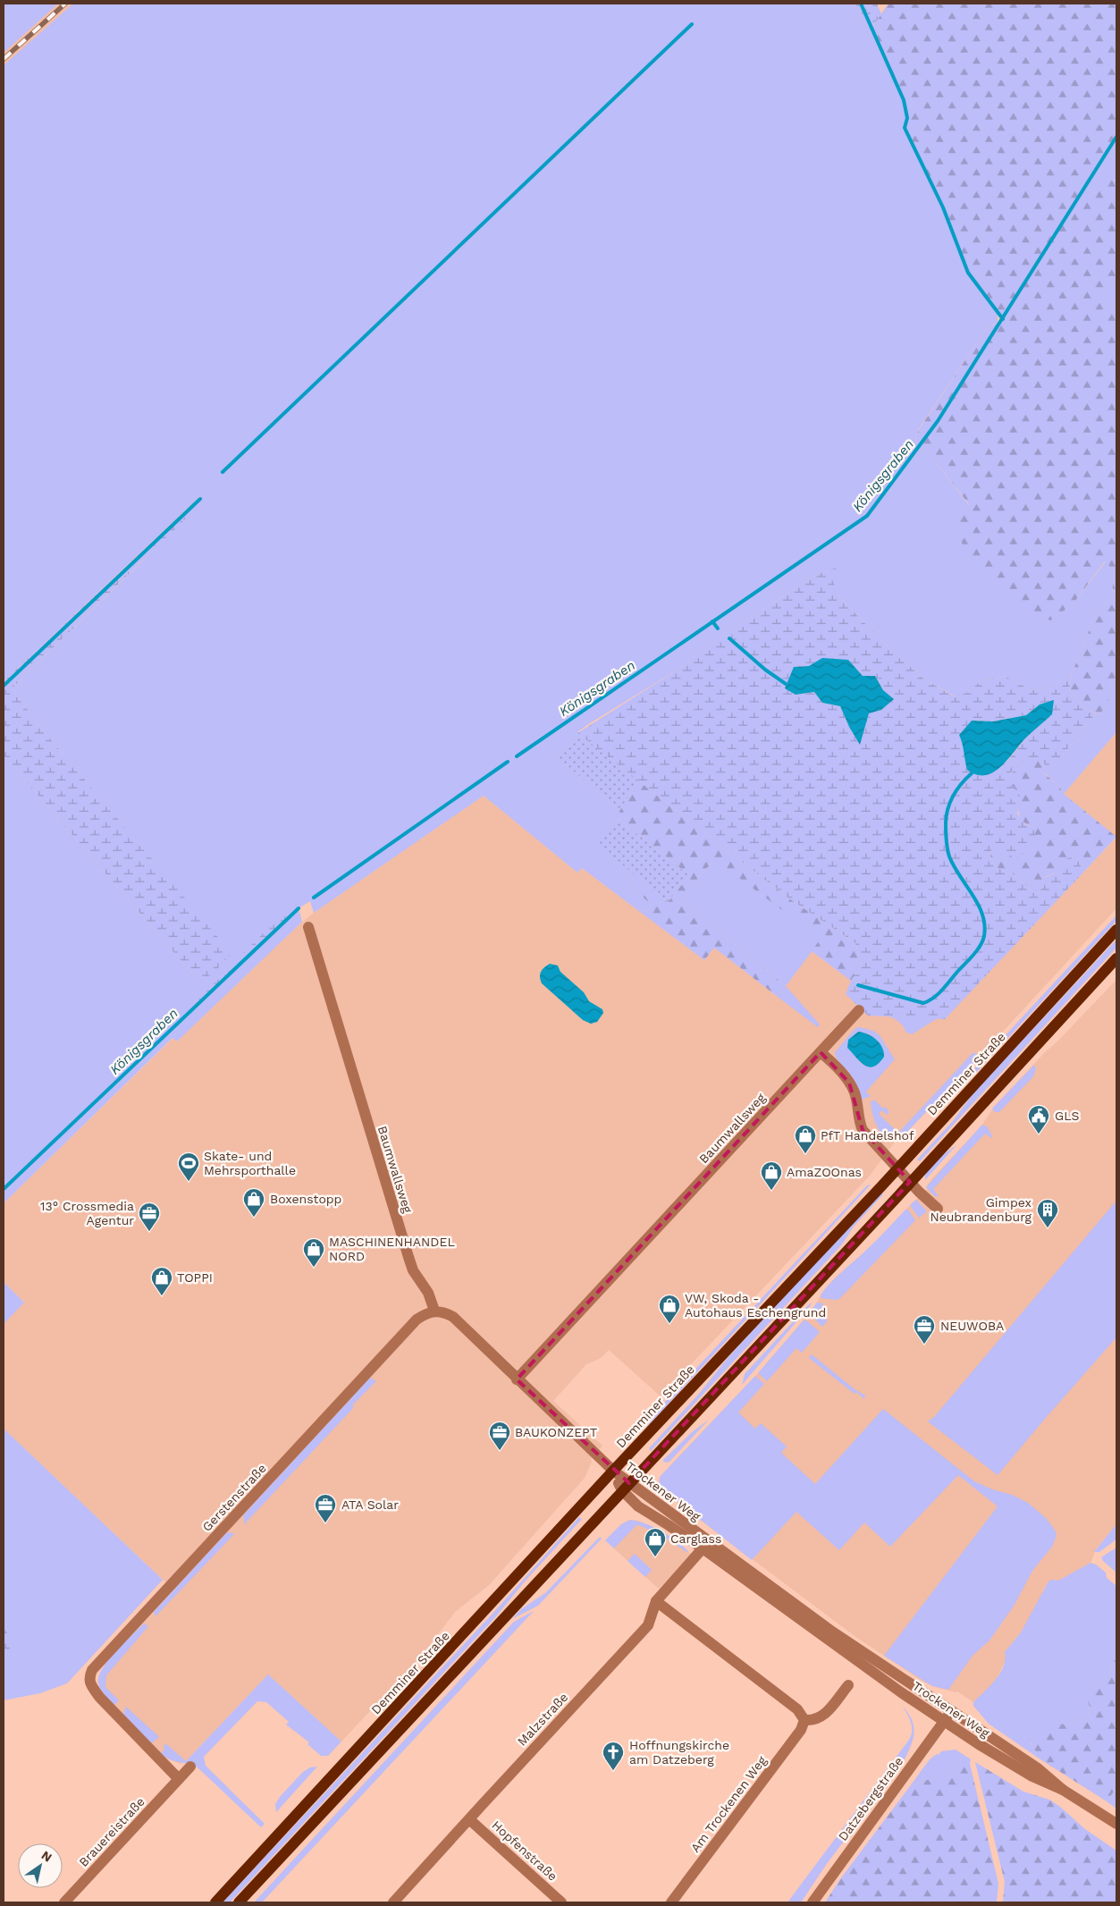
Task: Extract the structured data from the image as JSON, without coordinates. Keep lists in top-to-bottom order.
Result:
{
  "streets": {
    "main road": ["Demminer Straße"],
    "street": [
      "Baumwallsweg",
      "Trockener Weg",
      "Gerstenstraße",
      "Malzstraße",
      "Datzebergstraße",
      "Am Trockenen Weg",
      "Brauereistraße",
      "Hopfenstraße"
    ]
  },
  "crossings": [
    ["Demminer Straße", "Trockener Weg"],
    ["Baumwallsweg", "Gerstenstraße"],
    ["Trockener Weg", "Malzstraße"],
    ["Trockener Weg", "Datzebergstraße"],
    ["Gerstenstraße", "Brauereistraße"],
    ["Malzstraße", "Hopfenstraße"]
  ],
  "water": ["Königsgraben"],
  "places": {
    "public building": ["GLS"],
    "shop": [
      "PfT Handelshof",
      "AmaZOOnas",
      "Boxenstopp",
      "MASCHINENHANDEL NORD",
      "TOPPI",
      "VW, Skoda - Autohaus Eschengrund",
      "Carglass"
    ],
    "sports": ["Skate- und Mehrsporthalle"],
    "building": ["Gimpex Neubrandenburg"],
    "office": [
      "13° Crossmedia Agentur",
      "NEUWOBA",
      "BAUKONZEPT",
      "ATA Solar"
    ],
    "church": ["Hoffnungskirche am Datzeberg"]
  },
  "north": "top right"
}
